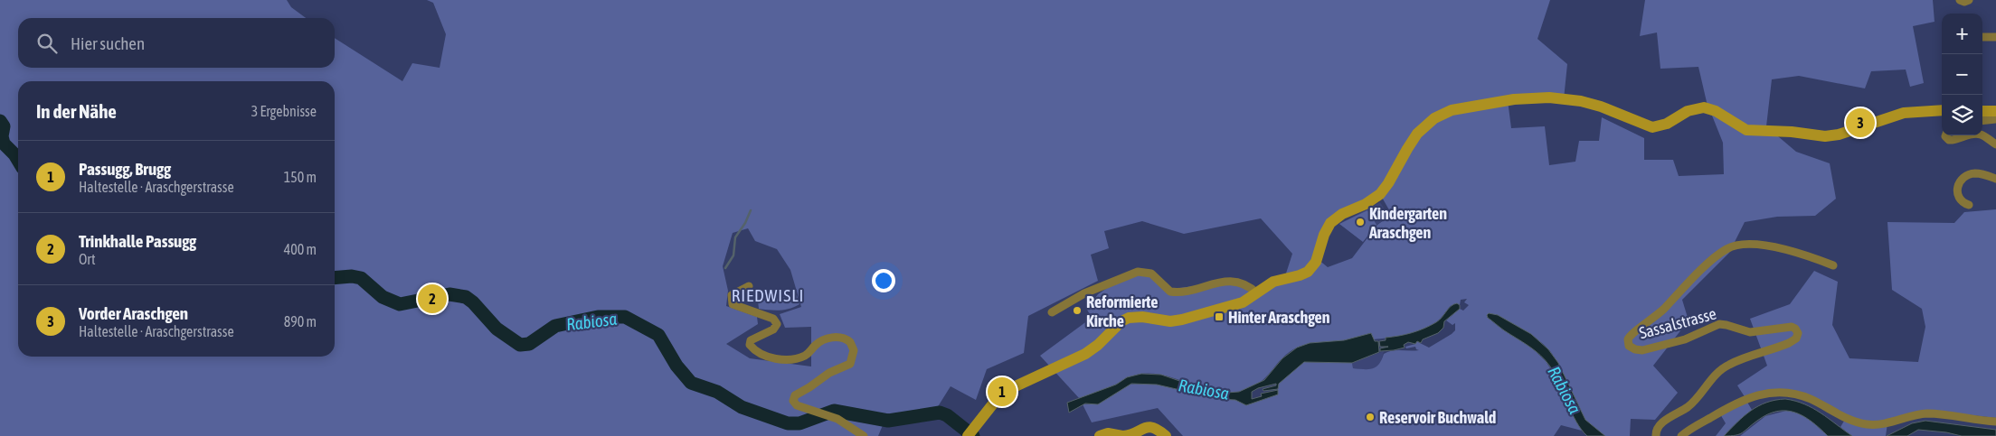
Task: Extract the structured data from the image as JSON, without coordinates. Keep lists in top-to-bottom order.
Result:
{
  "streets": {
    "street": ["Sassalstrasse"]
  },
  "districts": ["RIEDWISLI"],
  "water": ["Rabiosa"],
  "places": {
    "other": ["Kindergarten Araschgen", "Reformierte Kirche", "Reservoir Buchwald"],
    "transit": ["Hinter Araschgen"]
  },
  "page": {
    "map_buttons": ["+", "−"],
    "search": "Hier suchen",
    "heading": ["In der Nähe", "3 Ergebnisse"],
    "pins": ["3", "2", "1"],
    "list": [
      {
        "mark": "1",
        "name": "Passugg, Brugg",
        "note": "Haltestelle · Araschgerstrasse",
        "value": "150 m"
      },
      {
        "mark": "2",
        "name": "Trinkhalle Passugg",
        "note": "Ort",
        "value": "400 m"
      },
      {
        "mark": "3",
        "name": "Vorder Araschgen",
        "note": "Haltestelle · Araschgerstrasse",
        "value": "890 m"
      }
    ]
  }
}
